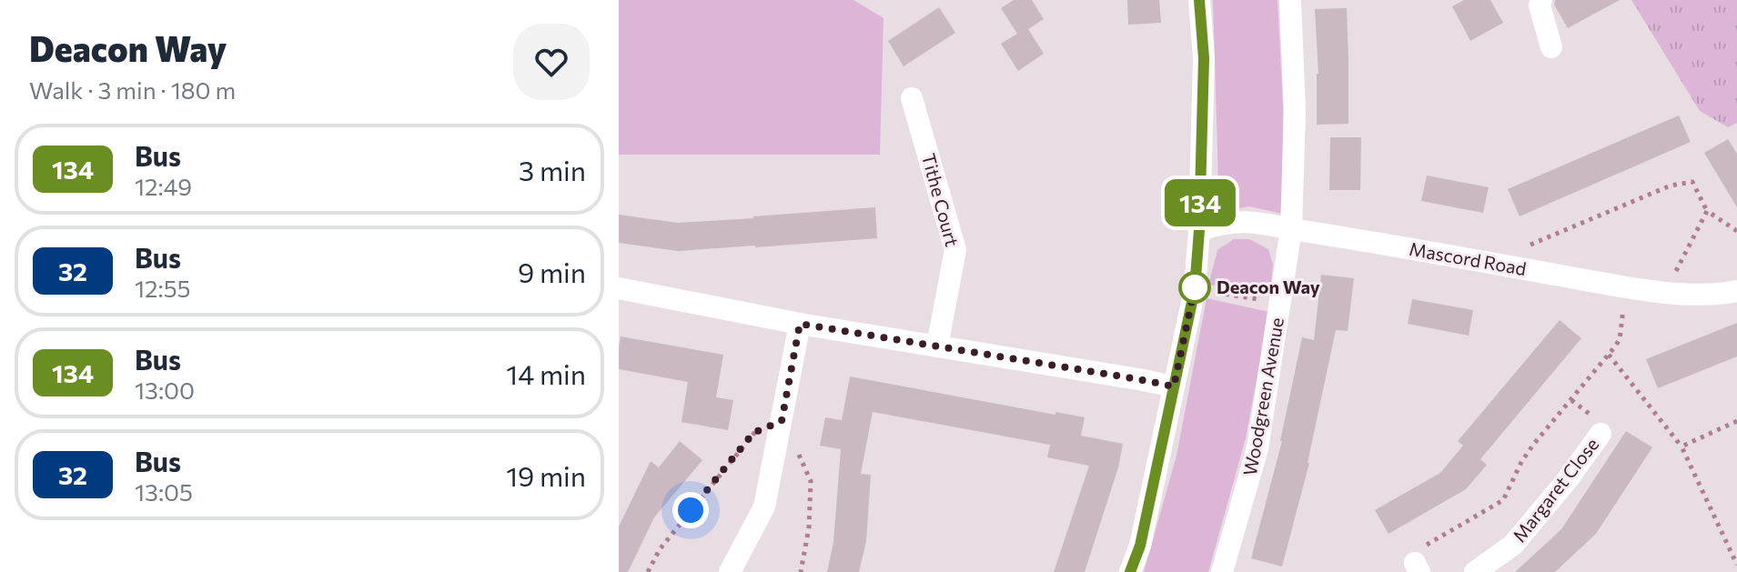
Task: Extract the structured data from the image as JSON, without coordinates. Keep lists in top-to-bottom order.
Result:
{
  "streets": {
    "street": [
      "Tithe Court",
      "Mascord Road",
      "Woodgreen Avenue",
      "Margaret Close"
    ]
  },
  "crossings": [
    ["Mascord Road", "Woodgreen Avenue"]
  ],
  "places": ["Deacon Way"],
  "lines": ["bus line 134"],
  "page": {
    "heading": ["Deacon Way", "Walk · 3 min · 180 m"],
    "on_map": "134",
    "list": [
      {
        "mark": "134",
        "name": "Bus",
        "note": "12:49",
        "value": "3 min"
      },
      {
        "mark": "32",
        "name": "Bus",
        "note": "12:55",
        "value": "9 min"
      },
      {
        "mark": "134",
        "name": "Bus",
        "note": "13:00",
        "value": "14 min"
      },
      {
        "mark": "32",
        "name": "Bus",
        "note": "13:05",
        "value": "19 min"
      }
    ]
  }
}
